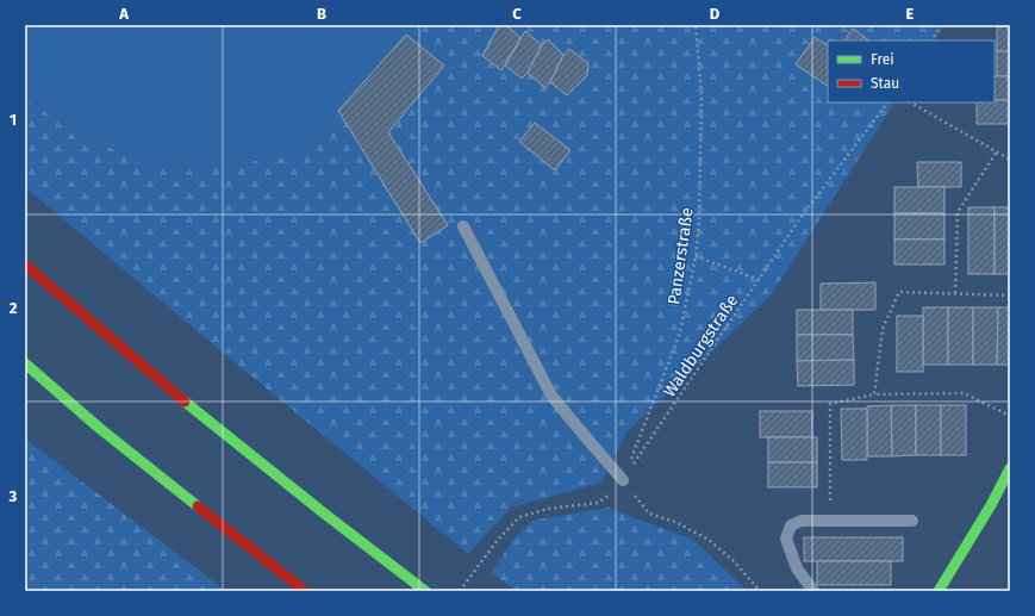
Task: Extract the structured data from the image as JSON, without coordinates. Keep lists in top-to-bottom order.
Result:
{
  "streets": {
    "path": ["Panzerstraße", "Waldburgstraße"]
  },
  "crossings": [
    ["Panzerstraße", "Waldburgstraße"]
  ],
  "legend": ["Frei", "Stau"],
  "grid": {
    "columns": [
      "A",
      "B",
      "C",
      "D",
      "E"
    ],
    "rows": ["1", "2", "3"]
  }
}
